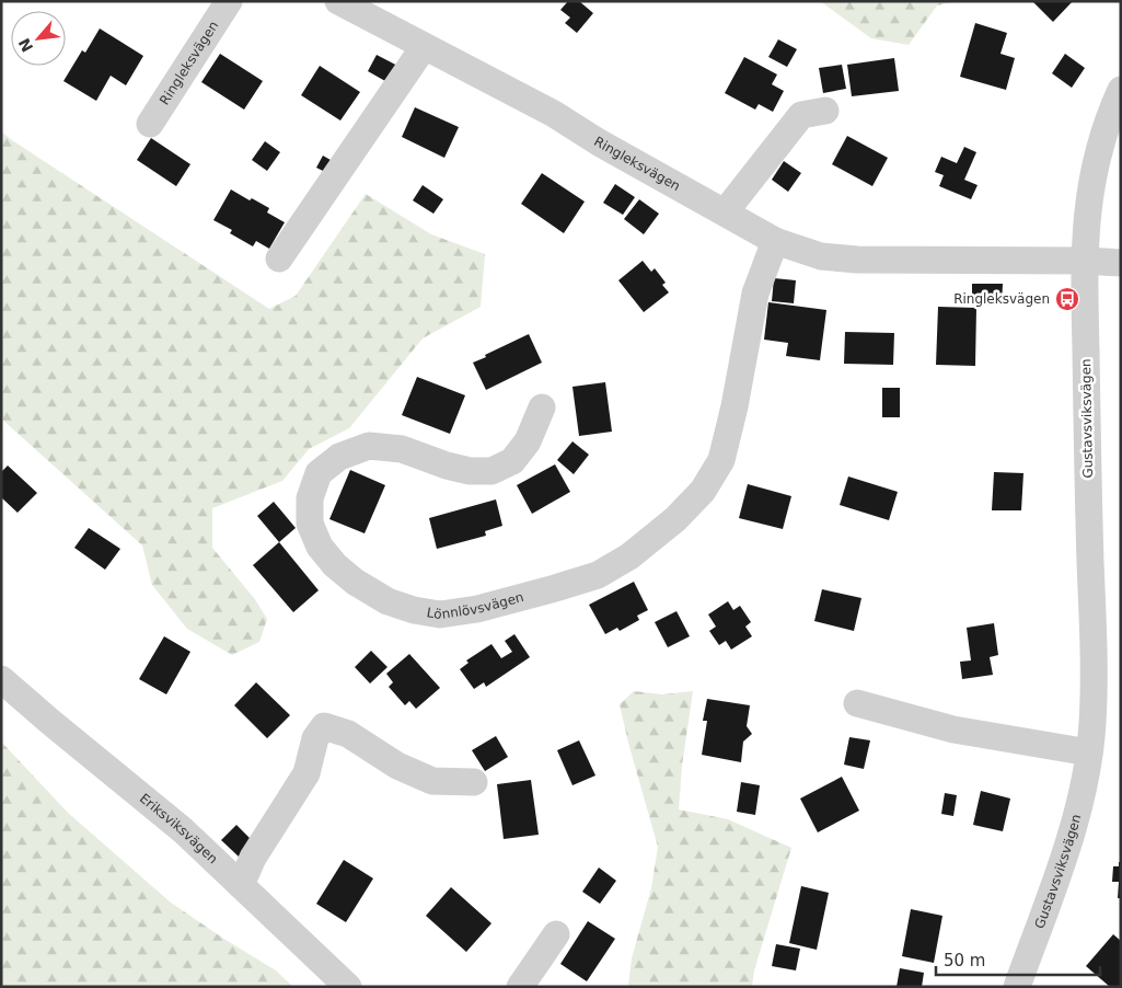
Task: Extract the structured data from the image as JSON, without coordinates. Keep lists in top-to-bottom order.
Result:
{
  "streets": {
    "street": [
      "Ringleksvägen",
      "Gustavsviksvägen",
      "Lönnlövsvägen",
      "Eriksviksvägen"
    ]
  },
  "crossings": [
    ["Ringleksvägen", "Gustavsviksvägen"],
    ["Ringleksvägen", "Lönnlövsvägen"]
  ],
  "places": {
    "bus stop": ["Ringleksvägen"]
  },
  "scale_bar": "50 m",
  "north": "bottom left"
}
